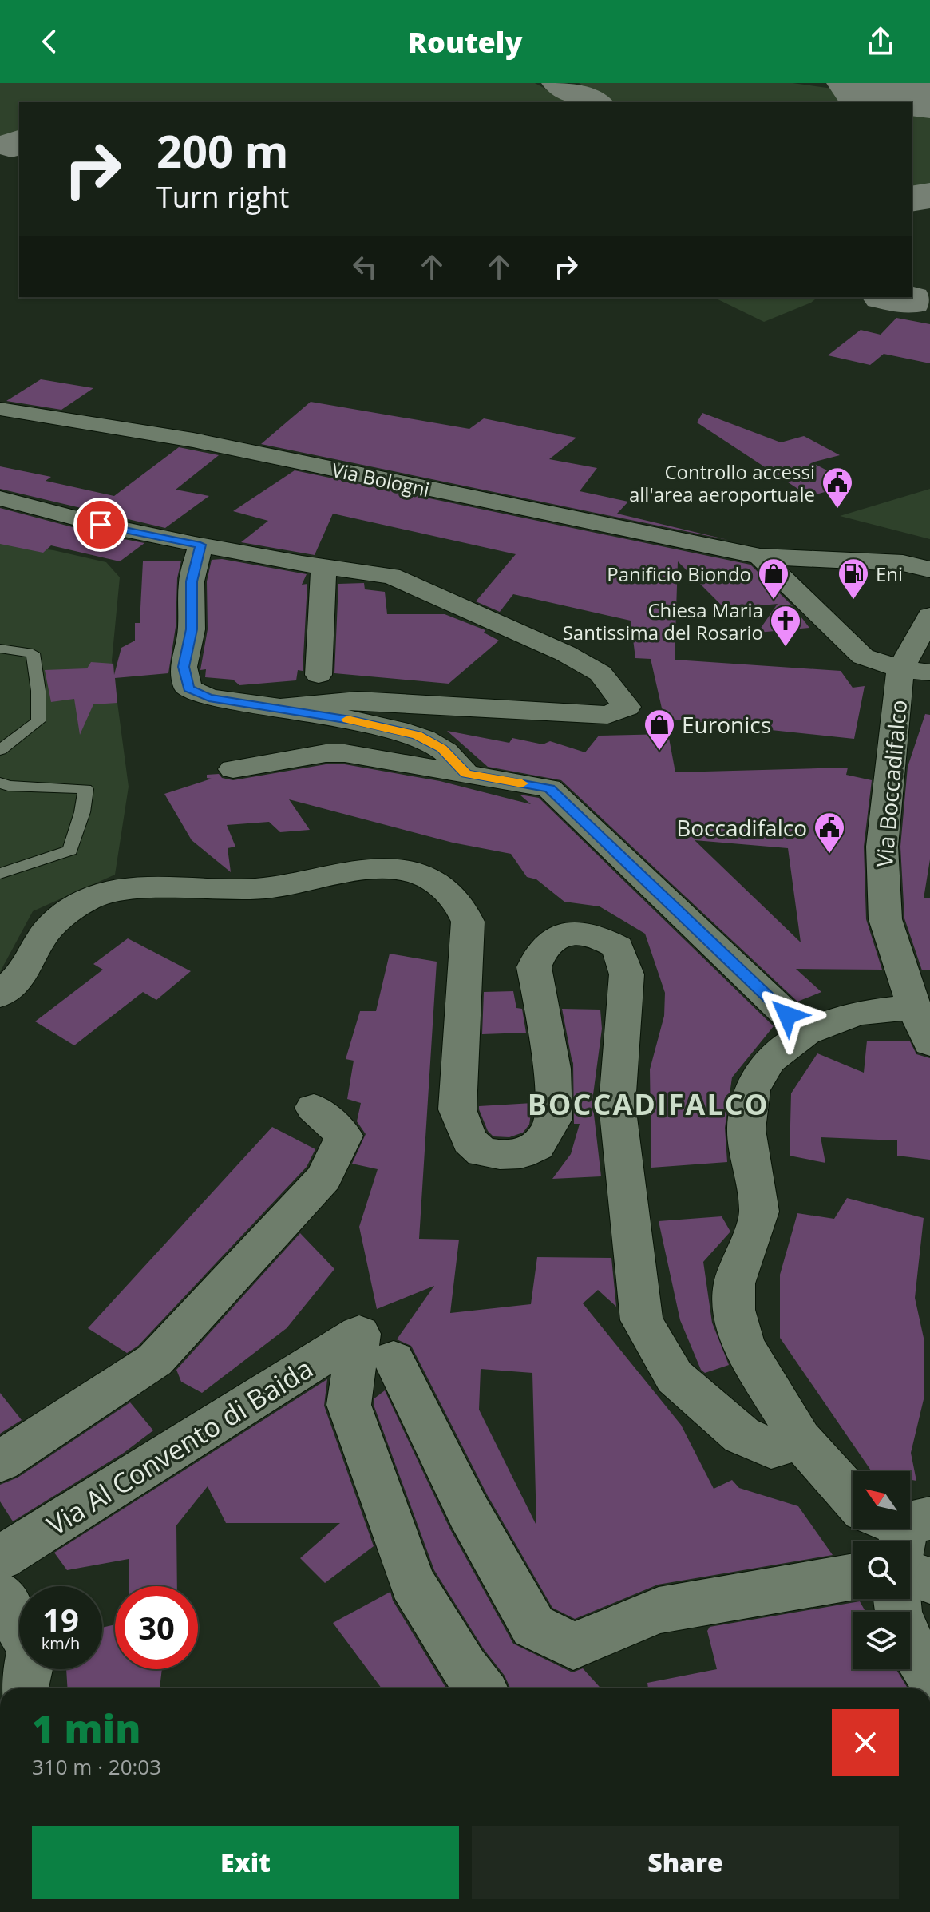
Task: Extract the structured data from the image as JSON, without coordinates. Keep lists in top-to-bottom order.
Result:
{
  "streets": {
    "street": ["Via Bologni", "Via Boccadifalco", "Via Al Convento di Baida"]
  },
  "districts": ["BOCCADIFALCO"],
  "places": {
    "public building": ["Controllo accessi all'area aeroportuale", "Boccadifalco"],
    "shop": ["Panificio Biondo", "Euronics"],
    "fuel station": ["Eni"],
    "church": ["Chiesa Maria Santissima del Rosario"]
  },
  "north": "top left",
  "page": {
    "header": "Routely",
    "turn": ["200 m", "Turn right"],
    "speed": "19 km/h",
    "limit": "30",
    "heading": ["1 min", "310 m · 20:03"],
    "buttons": ["Exit", "Share"]
  }
}
